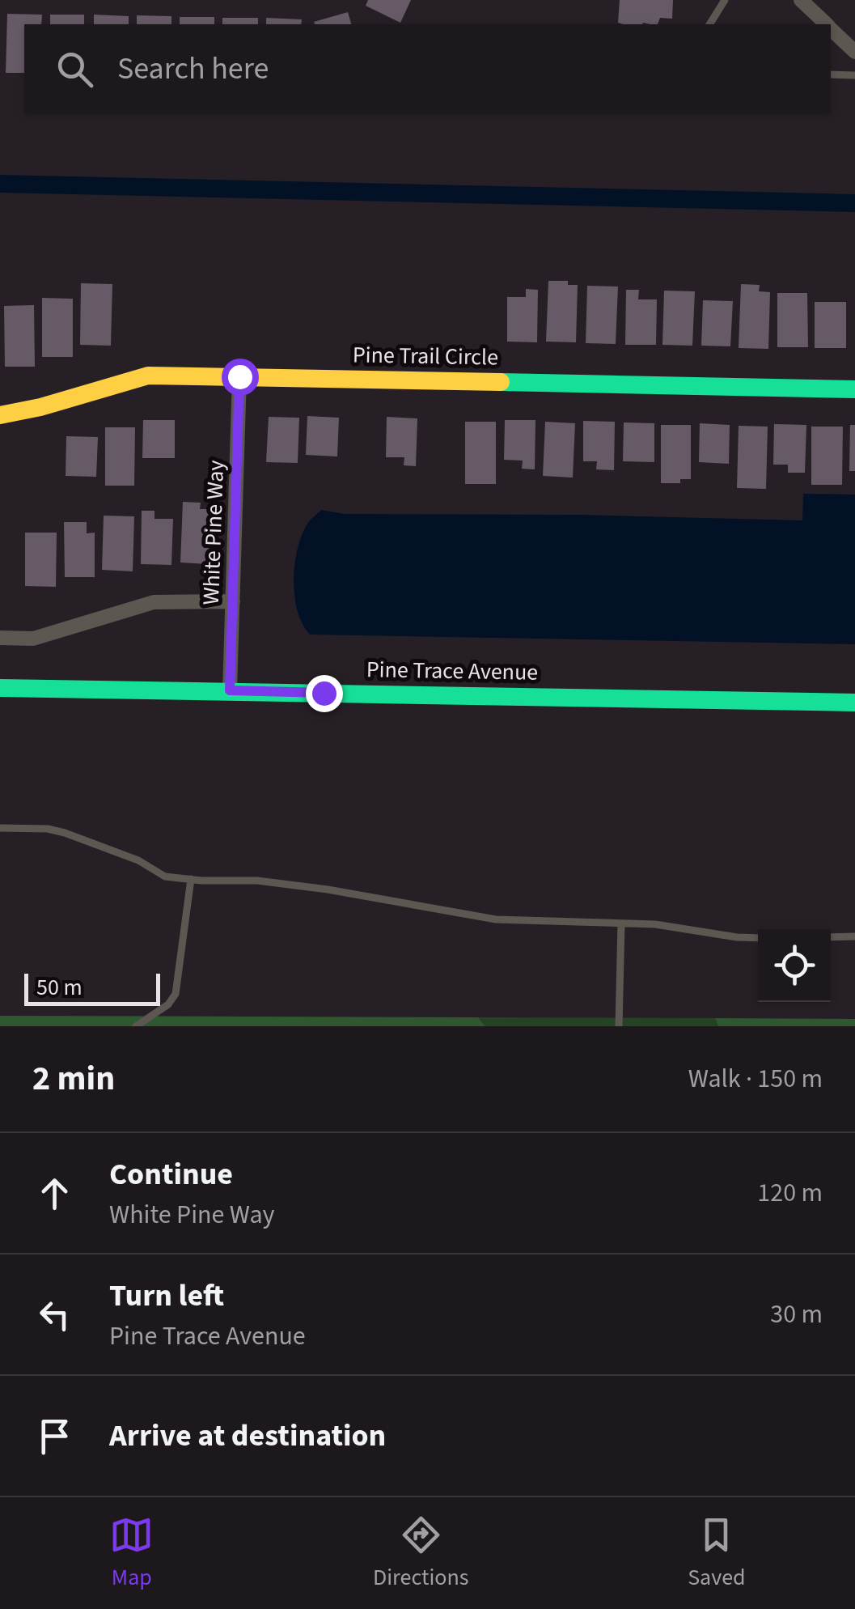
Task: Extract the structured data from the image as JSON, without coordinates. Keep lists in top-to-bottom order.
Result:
{
  "streets": {
    "street": ["Pine Trail Circle", "White Pine Way", "Pine Trace Avenue"]
  },
  "crossings": [
    ["Pine Trail Circle", "White Pine Way"],
    ["White Pine Way", "Pine Trace Avenue"]
  ],
  "scale_bar": "50 m",
  "page": {
    "search": "Search here",
    "scale": "50 m",
    "heading": ["2 min", "Walk · 150 m"],
    "list": [
      ["Continue", "White Pine Way", "120 m"],
      ["Turn left", "Pine Trace Avenue", "30 m"],
      "Arrive at destination"
    ],
    "nav": ["Map", "Directions", "Saved"]
  }
}
